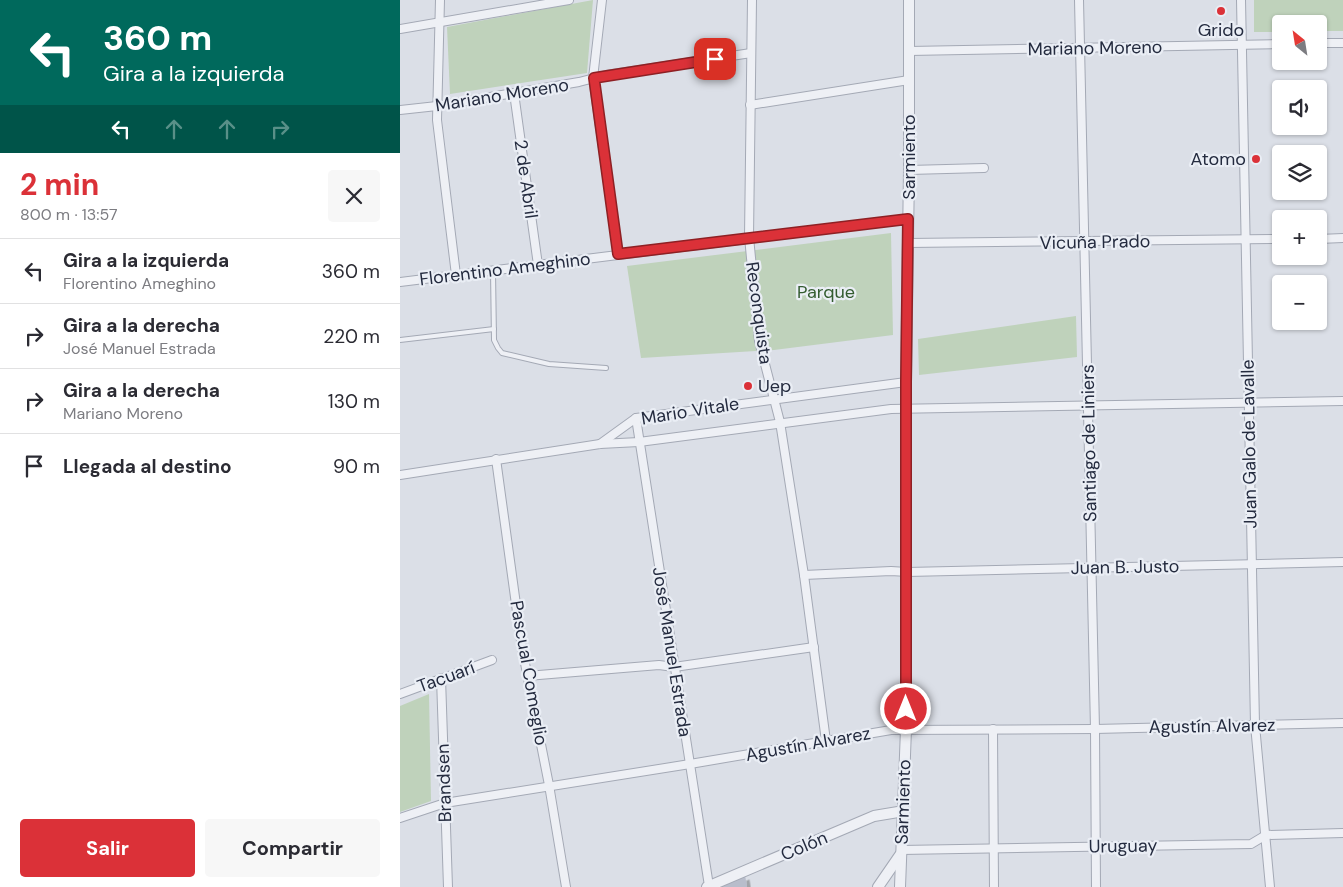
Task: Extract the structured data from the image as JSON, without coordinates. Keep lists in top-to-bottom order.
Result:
{
  "streets": {
    "street": [
      "Mariano Moreno",
      "Sarmiento",
      "2 de Abril",
      "Vicuña Prado",
      "Florentino Ameghino",
      "Reconquista",
      "Mario Vitale",
      "Santiago de Liniers",
      "Juan Galo de Lavalle",
      "Juan B. Justo",
      "José Manuel Estrada",
      "Pascual Comeglio",
      "Tacuarí",
      "Agustín Alvarez",
      "Brandsen",
      "Colón",
      "Uruguay"
    ]
  },
  "crossings": [
    ["Mariano Moreno", "Sarmiento"],
    ["Mariano Moreno", "2 de Abril"],
    ["Mariano Moreno", "Reconquista"],
    ["Mariano Moreno", "Santiago de Liniers"],
    ["Mariano Moreno", "Juan Galo de Lavalle"],
    ["Sarmiento", "Vicuña Prado"],
    ["Sarmiento", "Florentino Ameghino"],
    ["Sarmiento", "Mario Vitale"],
    ["Sarmiento", "Juan B. Justo"],
    ["Sarmiento", "Agustín Alvarez"],
    ["Sarmiento", "Colón"],
    ["Sarmiento", "Uruguay"],
    ["2 de Abril", "Florentino Ameghino"],
    ["Vicuña Prado", "Santiago de Liniers"],
    ["Vicuña Prado", "Juan Galo de Lavalle"],
    ["Florentino Ameghino", "Reconquista"],
    ["Reconquista", "Mario Vitale"],
    ["Reconquista", "Juan B. Justo"],
    ["Reconquista", "Agustín Alvarez"],
    ["Mario Vitale", "Santiago de Liniers"],
    ["Mario Vitale", "Juan Galo de Lavalle"],
    ["Mario Vitale", "José Manuel Estrada"],
    ["Mario Vitale", "Pascual Comeglio"],
    ["Santiago de Liniers", "Juan B. Justo"],
    ["Santiago de Liniers", "Agustín Alvarez"],
    ["Santiago de Liniers", "Uruguay"],
    ["Juan Galo de Lavalle", "Juan B. Justo"],
    ["Juan Galo de Lavalle", "Agustín Alvarez"],
    ["Juan Galo de Lavalle", "Uruguay"],
    ["José Manuel Estrada", "Agustín Alvarez"],
    ["José Manuel Estrada", "Colón"],
    ["Pascual Comeglio", "Agustín Alvarez"],
    ["Tacuarí", "Brandsen"],
    ["Agustín Alvarez", "Brandsen"]
  ],
  "parks": ["Parque"],
  "places": ["Grido", "Atomo", "Uep"],
  "north": "top left",
  "page": {
    "turn": ["360 m", "Gira a la izquierda"],
    "map_buttons": ["+", "−"],
    "heading": ["2 min", "800 m · 13:57"],
    "list": [
      {
        "name": "Gira a la izquierda",
        "note": "Florentino Ameghino",
        "value": "360 m"
      },
      {
        "name": "Gira a la derecha",
        "note": "José Manuel Estrada",
        "value": "220 m"
      },
      {
        "name": "Gira a la derecha",
        "note": "Mariano Moreno",
        "value": "130 m"
      },
      {
        "name": "Llegada al destino",
        "value": "90 m"
      }
    ],
    "buttons": ["Salir", "Compartir"]
  }
}
